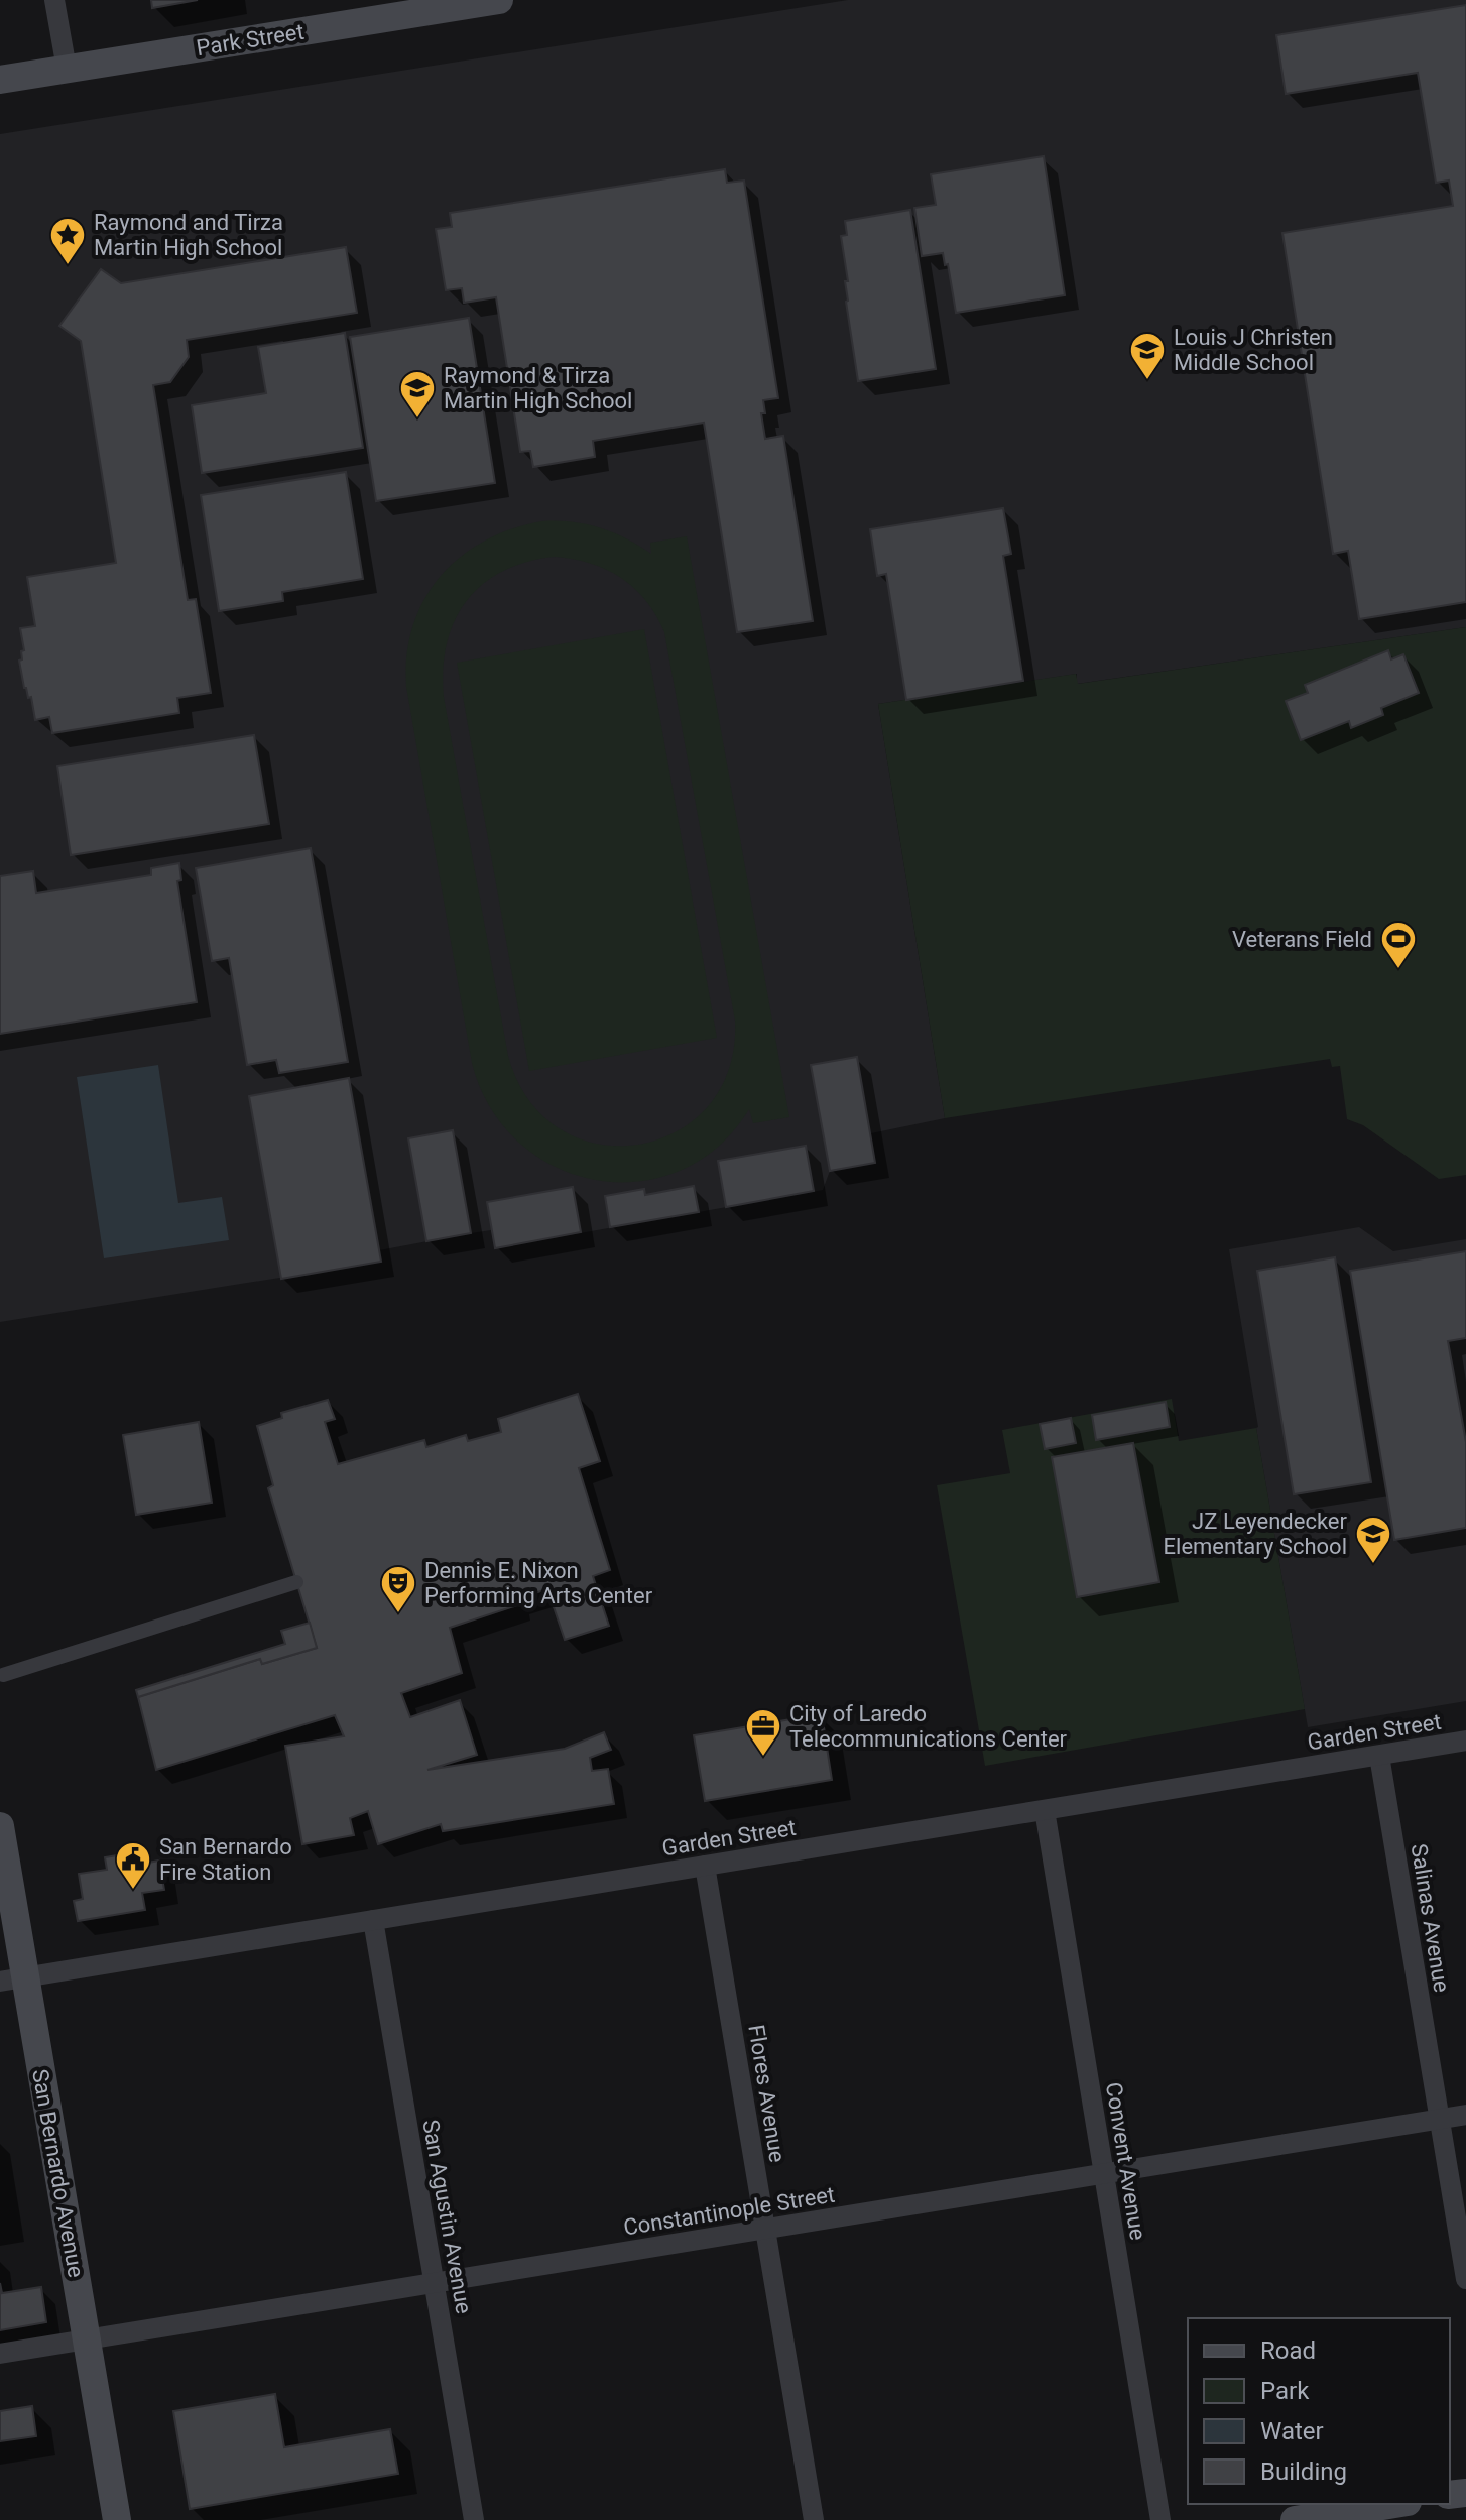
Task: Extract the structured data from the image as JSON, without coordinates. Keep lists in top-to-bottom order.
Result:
{
  "streets": {
    "main road": ["Park Street", "San Bernardo Avenue"],
    "street": [
      "Garden Street",
      "Salinas Avenue",
      "Flores Avenue",
      "Convent Avenue",
      "Constantinople Street",
      "San Agustin Avenue"
    ]
  },
  "crossings": [
    ["Garden Street", "Salinas Avenue"],
    ["Garden Street", "Flores Avenue"],
    ["Garden Street", "Convent Avenue"],
    ["Garden Street", "San Bernardo Avenue"],
    ["Garden Street", "San Agustin Avenue"],
    ["Salinas Avenue", "Constantinople Street"],
    ["Flores Avenue", "Constantinople Street"],
    ["Convent Avenue", "Constantinople Street"],
    ["San Bernardo Avenue", "Constantinople Street"],
    ["Constantinople Street", "San Agustin Avenue"]
  ],
  "places": {
    "place": ["Raymond and Tirza Martin High School"],
    "school or university": ["Louis J Christen Middle School", "Raymond & Tirza Martin High School", "JZ Leyendecker Elementary School"],
    "sports": ["Veterans Field"],
    "theatre": ["Dennis E. Nixon Performing Arts Center"],
    "office": ["City of Laredo Telecommunications Center"],
    "public building": ["San Bernardo Fire Station"]
  },
  "legend": [
    "Road",
    "Park",
    "Water",
    "Building"
  ]
}
